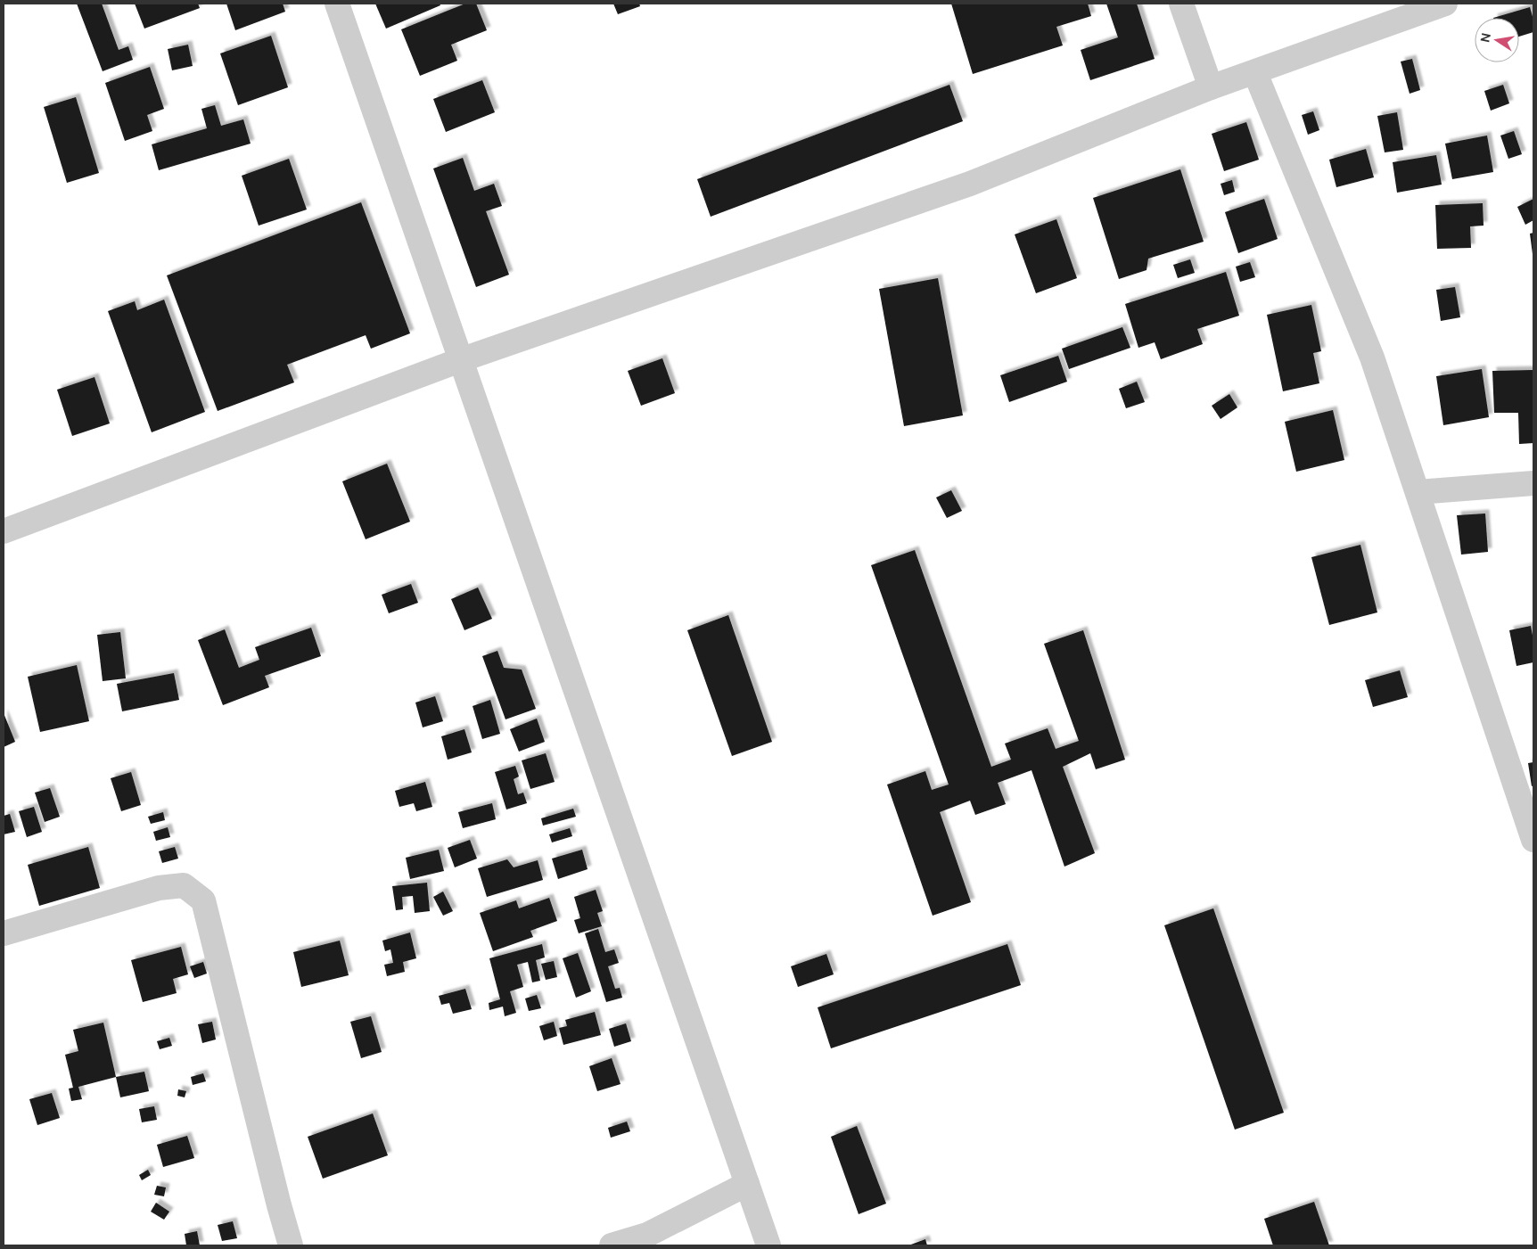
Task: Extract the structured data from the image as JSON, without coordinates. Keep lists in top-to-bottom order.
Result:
{
  "north": "left"
}
